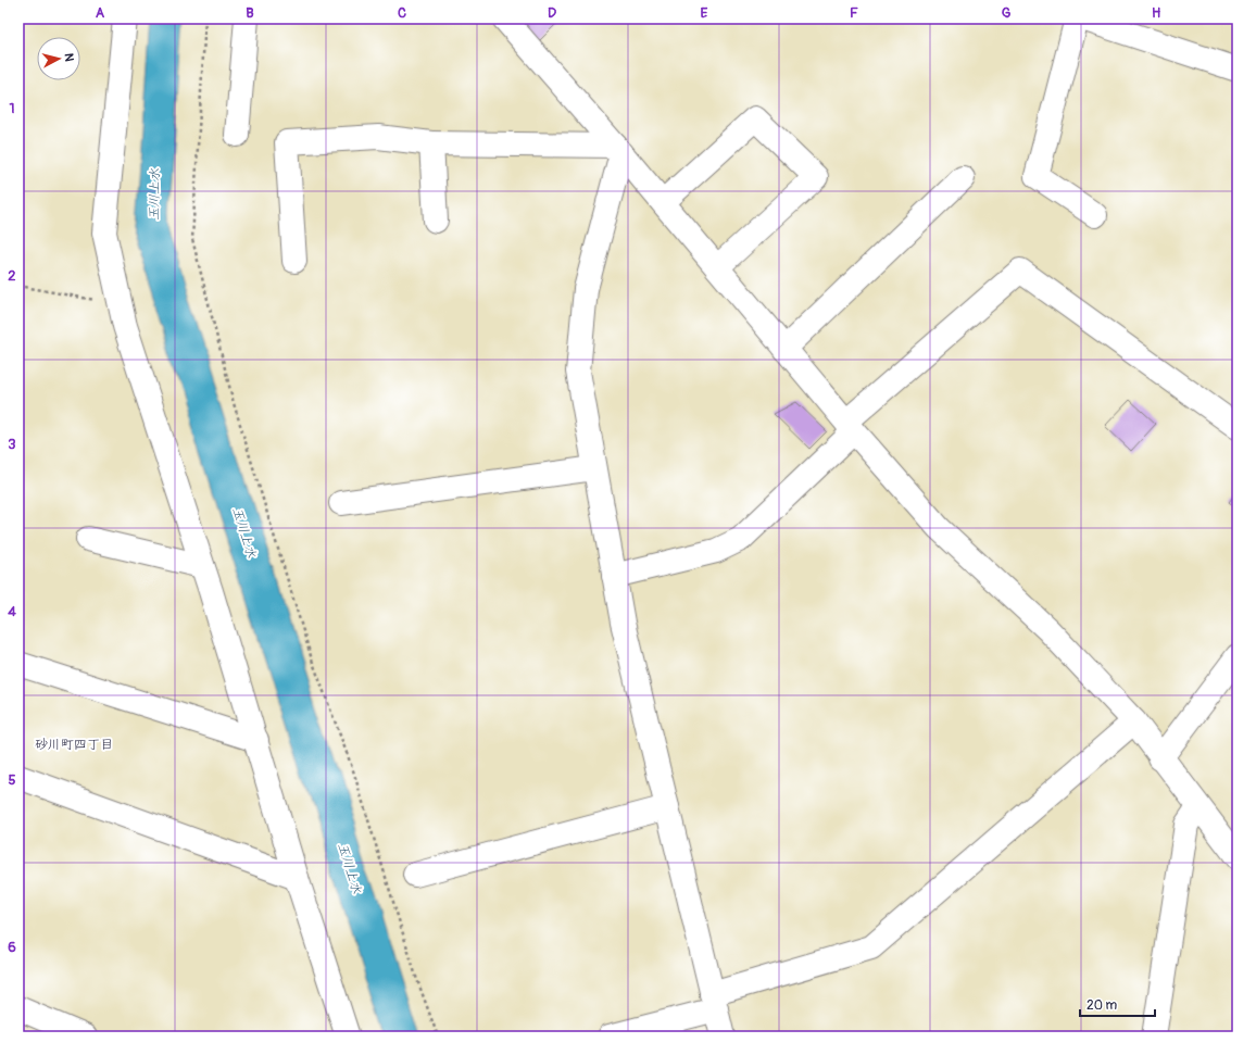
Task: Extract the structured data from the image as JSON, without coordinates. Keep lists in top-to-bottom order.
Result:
{
  "districts": ["砂川町四丁目"],
  "water": ["玉川上水"],
  "scale_bar": "20 m",
  "north": "right",
  "grid": {
    "columns": [
      "A",
      "B",
      "C",
      "D",
      "E",
      "F",
      "G",
      "H"
    ],
    "rows": [
      "1",
      "2",
      "3",
      "4",
      "5",
      "6"
    ]
  }
}
